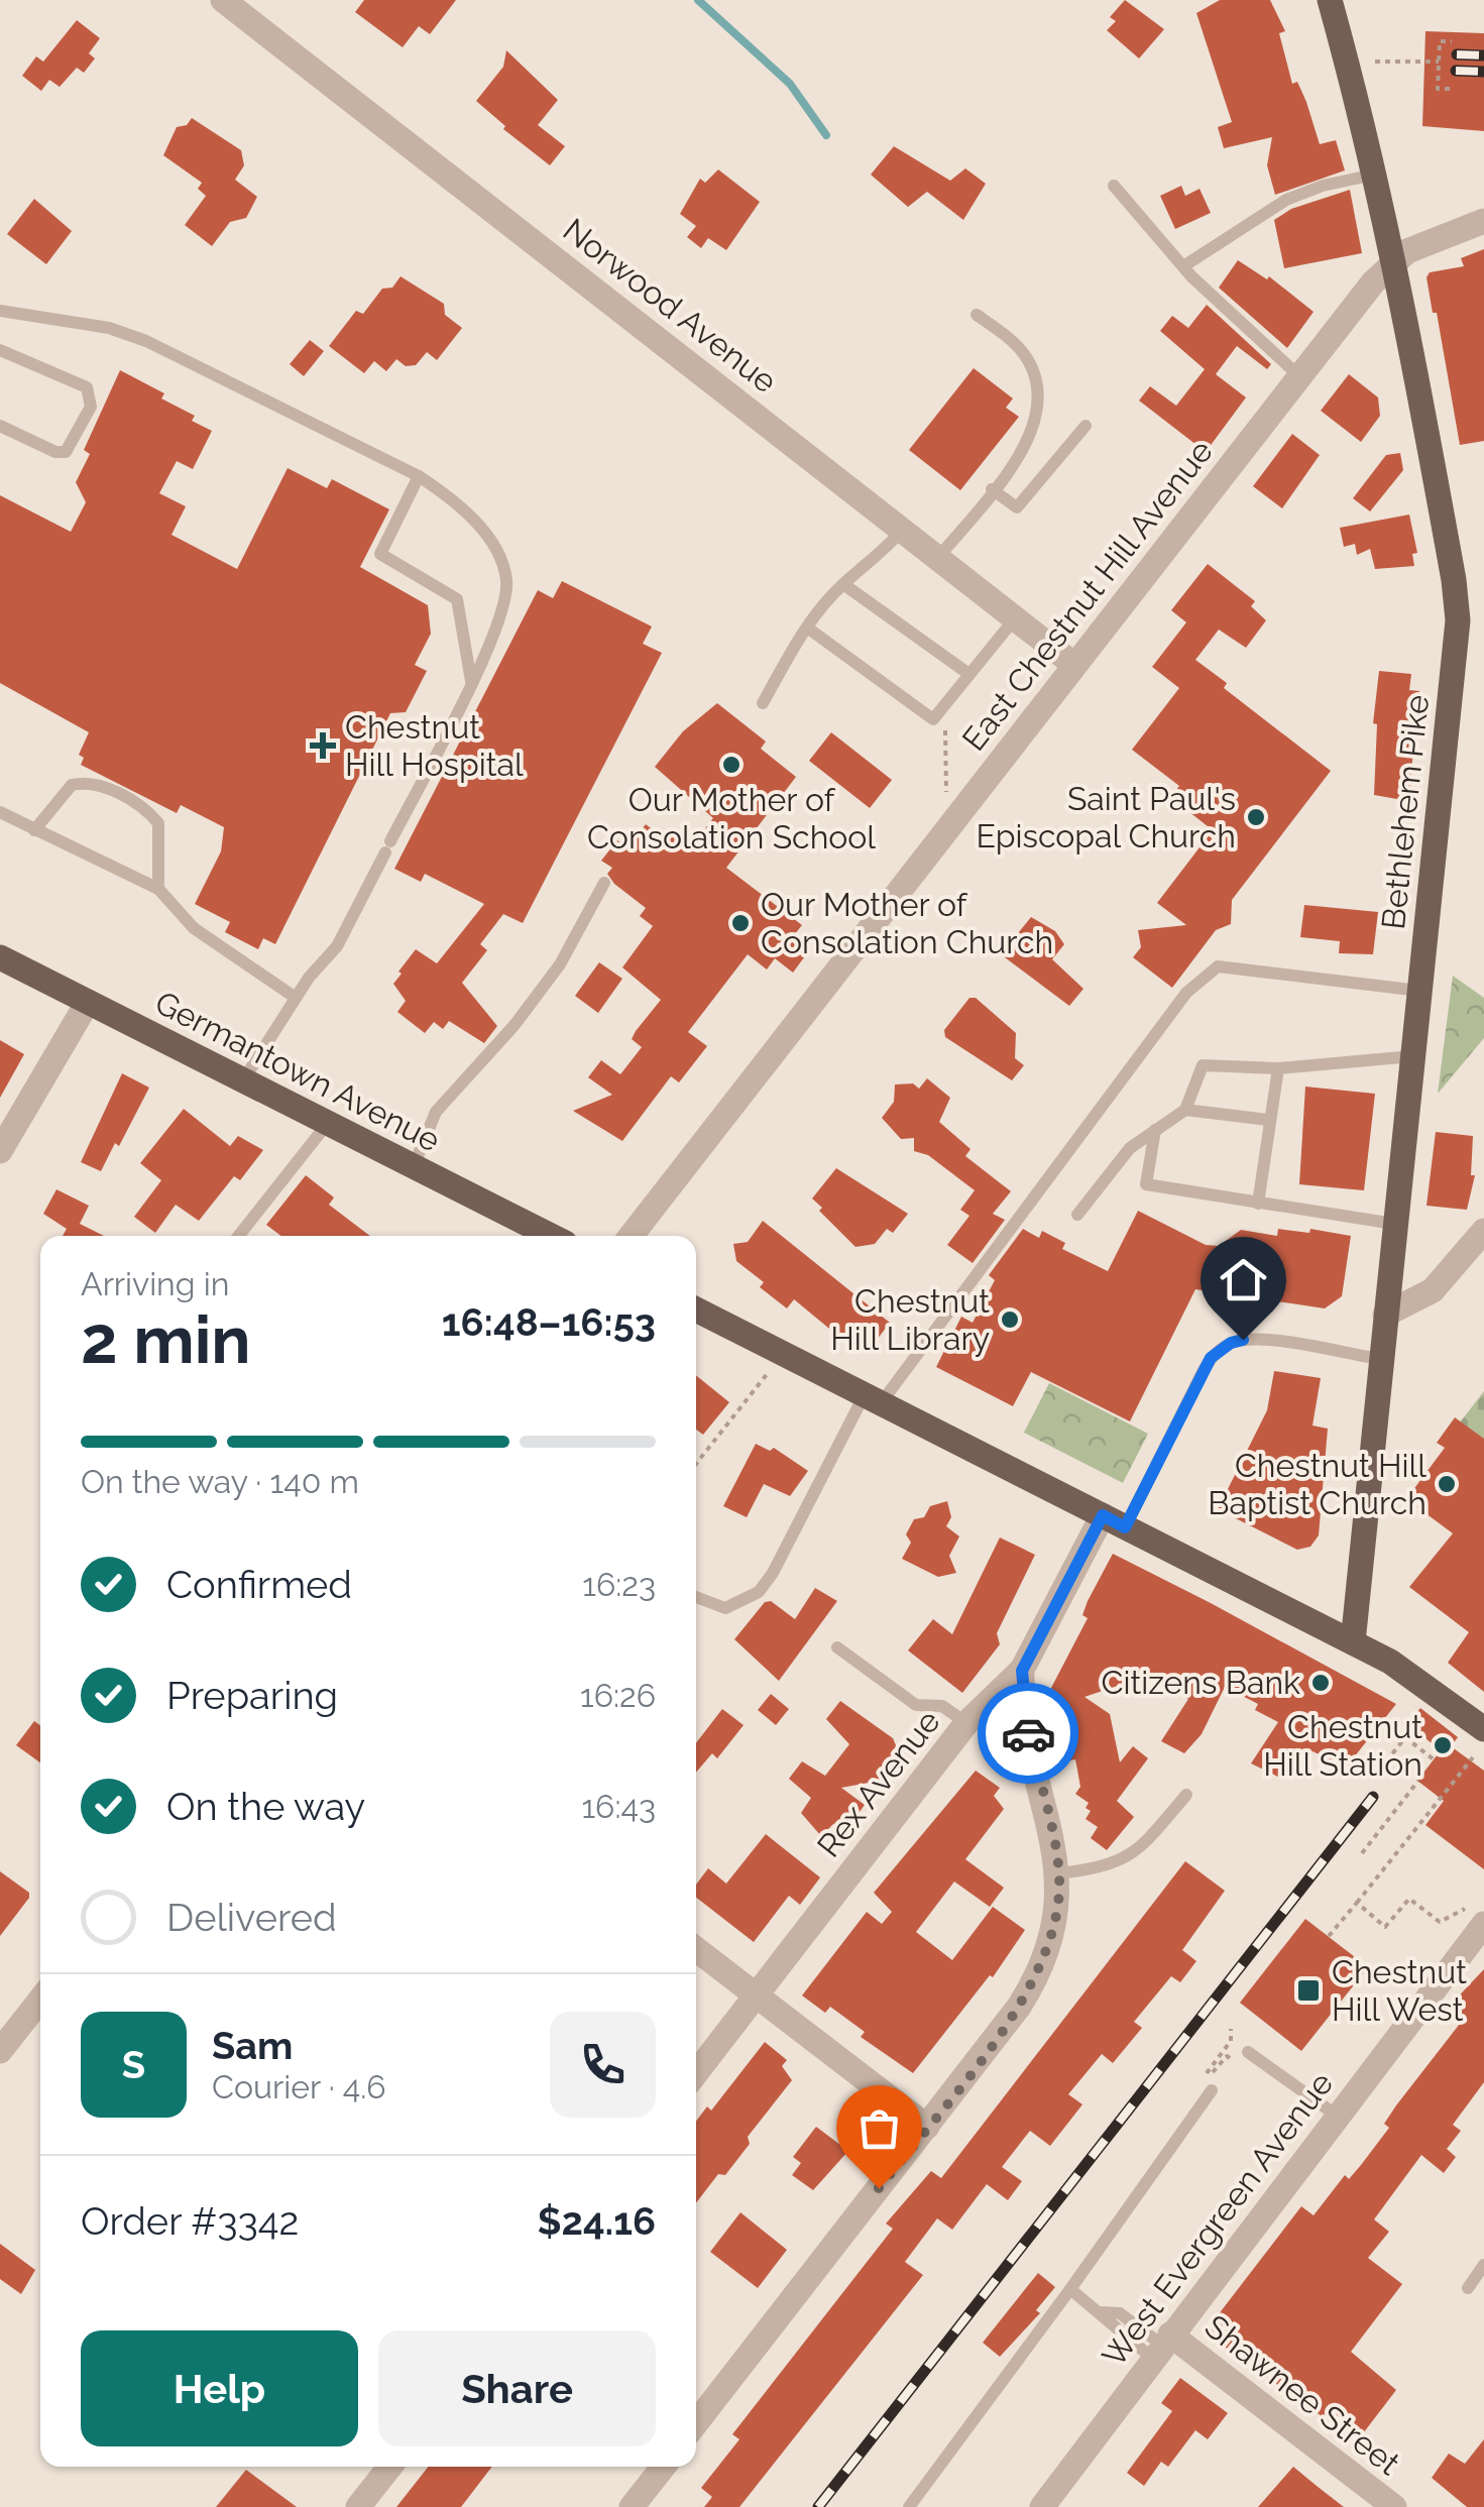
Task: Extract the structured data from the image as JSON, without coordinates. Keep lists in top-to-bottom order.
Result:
{
  "streets": {
    "main road": ["Bethlehem Pike", "Germantown Avenue"],
    "street": [
      "Norwood Avenue",
      "East Chestnut Hill Avenue",
      "Rex Avenue",
      "West Evergreen Avenue",
      "Shawnee Street"
    ]
  },
  "crossings": [
    ["Norwood Avenue", "East Chestnut Hill Avenue"],
    ["East Chestnut Hill Avenue", "Bethlehem Pike"],
    ["West Evergreen Avenue", "Shawnee Street"]
  ],
  "places": {
    "health": ["Chestnut Hill Hospital"],
    "other": [
      "Our Mother of Consolation School",
      "Saint Paul's Episcopal Church",
      "Our Mother of Consolation Church",
      "Chestnut Hill Library",
      "Chestnut Hill Baptist Church",
      "Citizens Bank",
      "Chestnut Hill Station"
    ],
    "transit": ["Chestnut Hill West"]
  },
  "page": {
    "heading": ["2 min", "Arriving in", "16:48–16:53"],
    "panel": [
      "Sam",
      "Courier · 4.6",
      "Order #3342",
      "$24.16"
    ],
    "bar": "On the way · 140 m",
    "list": [
      ["Confirmed", "16:23"],
      ["Preparing", "16:26"],
      ["On the way", "16:43"],
      "Delivered"
    ],
    "round": "S",
    "buttons": ["Help", "Share"]
  }
}
